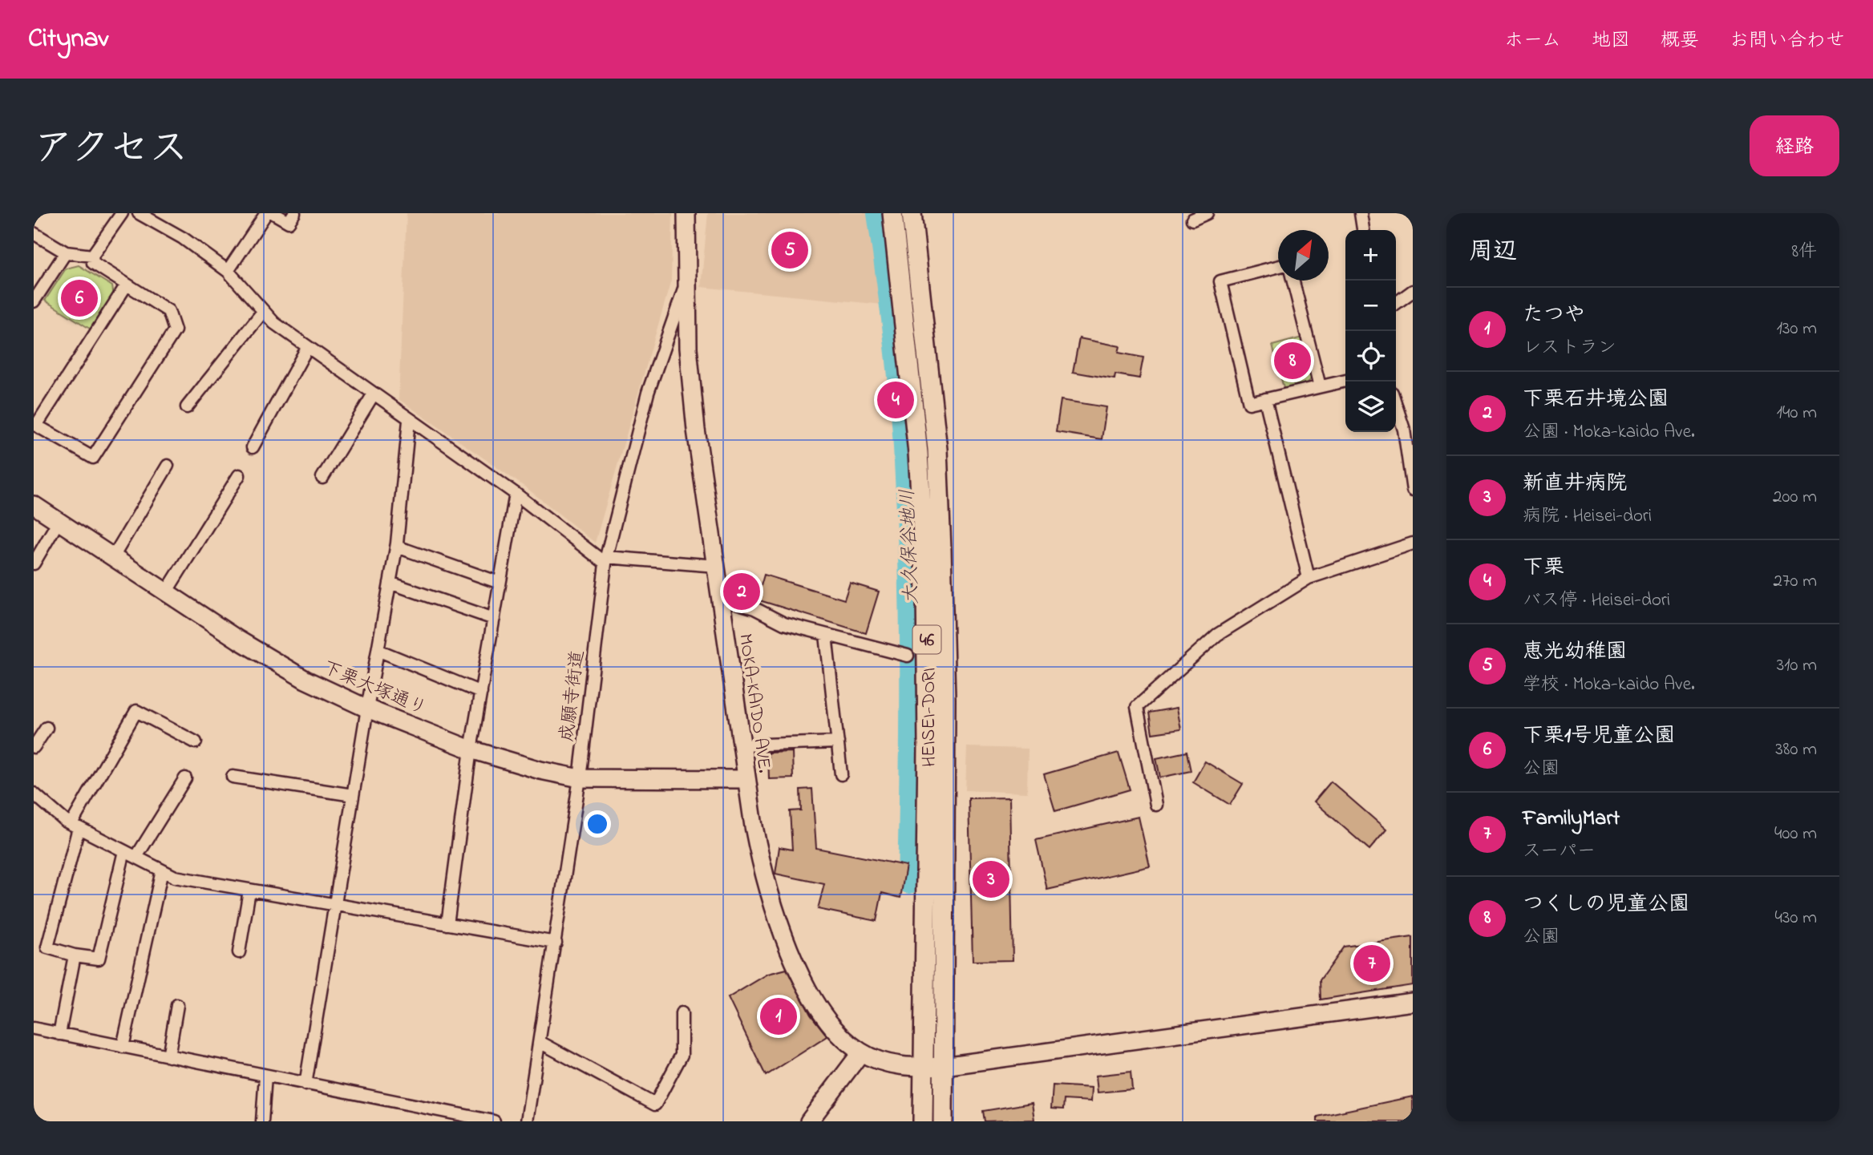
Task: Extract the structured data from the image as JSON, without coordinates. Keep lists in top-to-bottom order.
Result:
{
  "streets": {
    "main road": ["46", "HEISEI-DORI"],
    "street": ["下栗大塚通り", "成願寺街道", "MOKA-KAIDO AVE."]
  },
  "crossings": [
    ["下栗大塚通り", "成願寺街道"],
    ["下栗大塚通り", "MOKA-KAIDO AVE."],
    ["成願寺街道", "MOKA-KAIDO AVE."],
    ["MOKA-KAIDO AVE.", "HEISEI-DORI"]
  ],
  "water": ["大久保谷地川"],
  "north": "top right",
  "page": {
    "header": "Citynav",
    "nav": [
      "ホーム",
      "地図",
      "概要",
      "お問い合わせ"
    ],
    "title": "アクセス",
    "buttons": "経路",
    "heading": ["周辺", "8件"],
    "pins": [
      "5",
      "6",
      "8",
      "4",
      "2",
      "3",
      "7",
      "1"
    ],
    "map_buttons": ["+", "−"],
    "list": [
      {
        "mark": "1",
        "name": "たつや",
        "note": "レストラン",
        "value": "130 m"
      },
      {
        "mark": "2",
        "name": "下栗石井境公園",
        "note": "公園 · Moka-kaido Ave.",
        "value": "140 m"
      },
      {
        "mark": "3",
        "name": "新直井病院",
        "note": "病院 · Heisei-dori",
        "value": "200 m"
      },
      {
        "mark": "4",
        "name": "下栗",
        "note": "バス停 · Heisei-dori",
        "value": "270 m"
      },
      {
        "mark": "5",
        "name": "恵光幼稚園",
        "note": "学校 · Moka-kaido Ave.",
        "value": "310 m"
      },
      {
        "mark": "6",
        "name": "下栗1号児童公園",
        "note": "公園",
        "value": "380 m"
      },
      {
        "mark": "7",
        "name": "FamilyMart",
        "note": "スーパー",
        "value": "400 m"
      },
      {
        "mark": "8",
        "name": "つくしの児童公園",
        "note": "公園",
        "value": "430 m"
      }
    ]
  }
}
